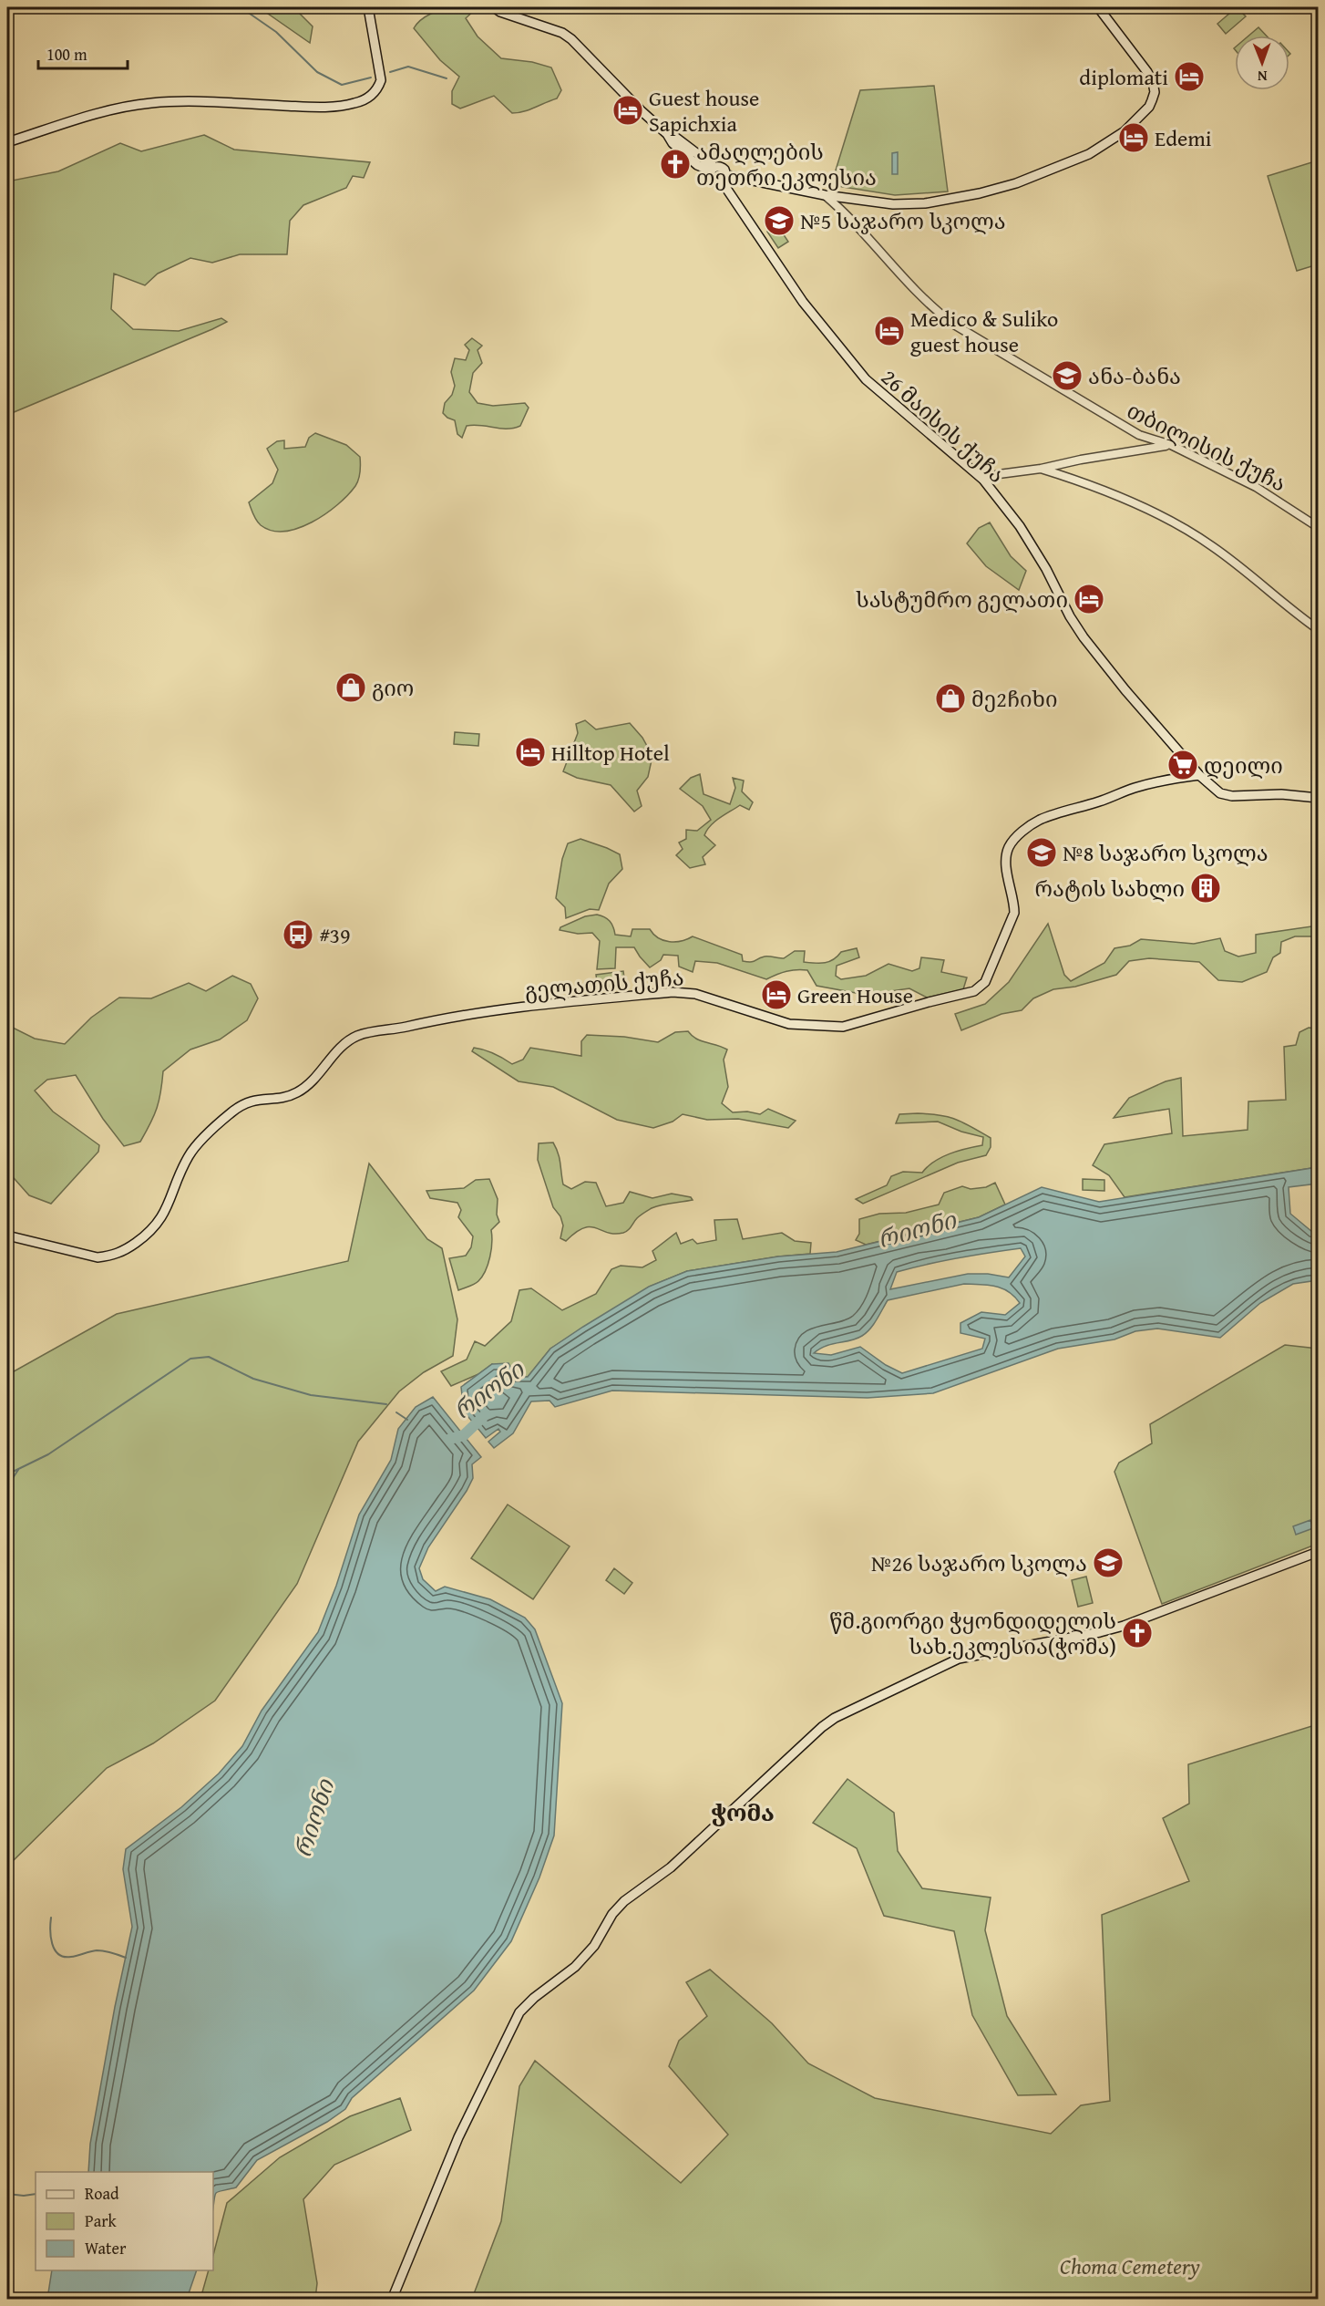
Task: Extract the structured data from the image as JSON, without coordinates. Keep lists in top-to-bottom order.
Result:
{
  "streets": {
    "main road": ["26 მაისის ქუჩა", "გელათის ქუჩა"],
    "street": ["თბილისის ქუჩა"]
  },
  "crossings": [
    ["26 მაისის ქუჩა", "გელათის ქუჩა"]
  ],
  "districts": ["ჭომა"],
  "water": ["რიონი"],
  "parks": ["Choma Cemetery"],
  "places": {
    "hotel": [
      "diplomati",
      "Guest house Sapichxia",
      "Edemi",
      "Medico & Suliko guest house",
      "სასტუმრო გელათი",
      "Hilltop Hotel",
      "Green House"
    ],
    "church": ["ამაღლების თეთრი ეკლესია", "წმ.გიორგი ჭყონდიდელის სახ.ეკლესია(ჭომა)"],
    "school or university": [
      "№5 საჯარო სკოლა",
      "ანა-ბანა",
      "№8 საჯარო სკოლა",
      "№26 საჯარო სკოლა"
    ],
    "shop": ["გიო", "მე2ჩიხი"],
    "supermarket": ["დეილი"],
    "building": ["რატის სახლი"],
    "bus stop": ["#39"]
  },
  "legend": ["Road", "Park", "Water"],
  "scale_bar": "100 m",
  "north": "bottom"
}
